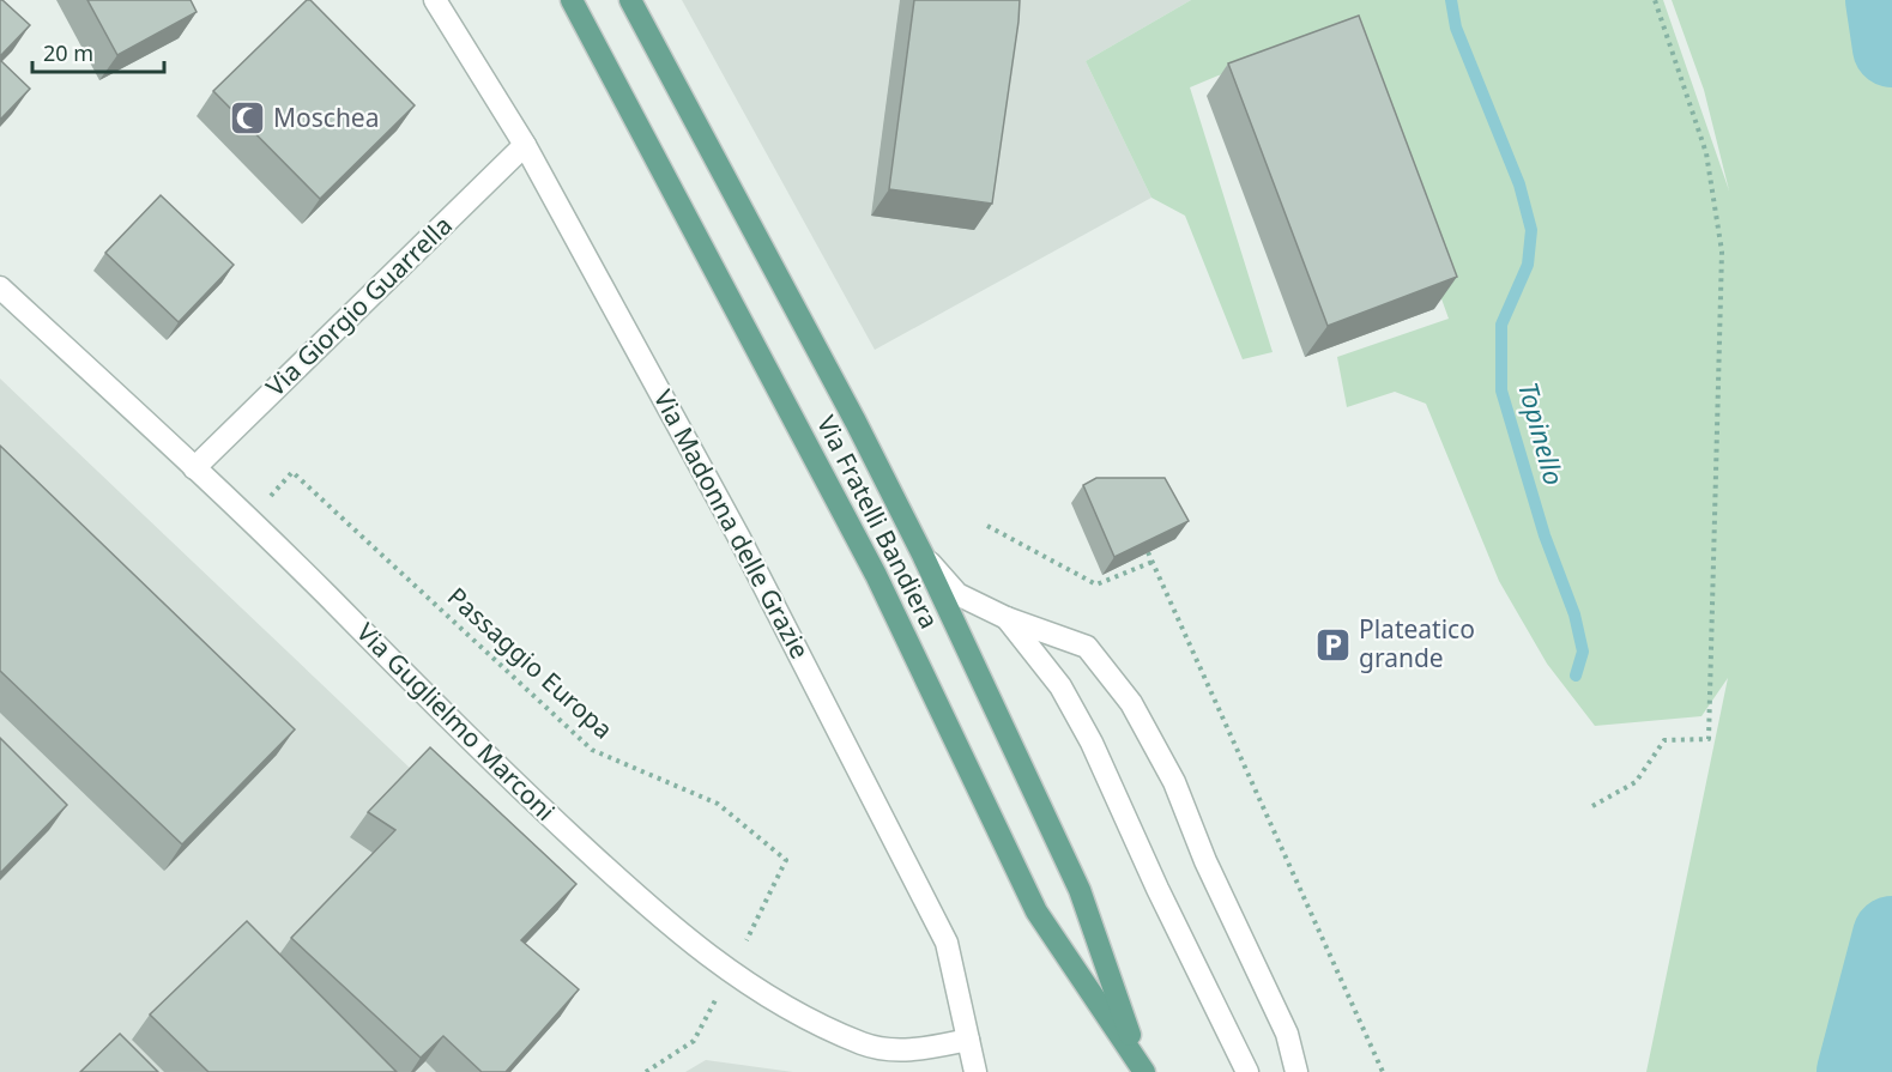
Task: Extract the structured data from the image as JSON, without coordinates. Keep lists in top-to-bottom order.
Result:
{
  "streets": {
    "main road": ["Via Fratelli Bandiera"],
    "street": ["Via Giorgio Guarrella", "Via Madonna delle Grazie", "Via Guglielmo Marconi"],
    "path": ["Passaggio Europa"]
  },
  "crossings": [
    ["Via Giorgio Guarrella", "Via Madonna delle Grazie"],
    ["Via Giorgio Guarrella", "Via Guglielmo Marconi"],
    ["Via Madonna delle Grazie", "Via Guglielmo Marconi"],
    ["Passaggio Europa", "Via Guglielmo Marconi"]
  ],
  "water": ["Topinello"],
  "places": {
    "mosque": ["Moschea"],
    "parking": ["Plateatico grande"]
  },
  "scale_bar": "20 m"
}
